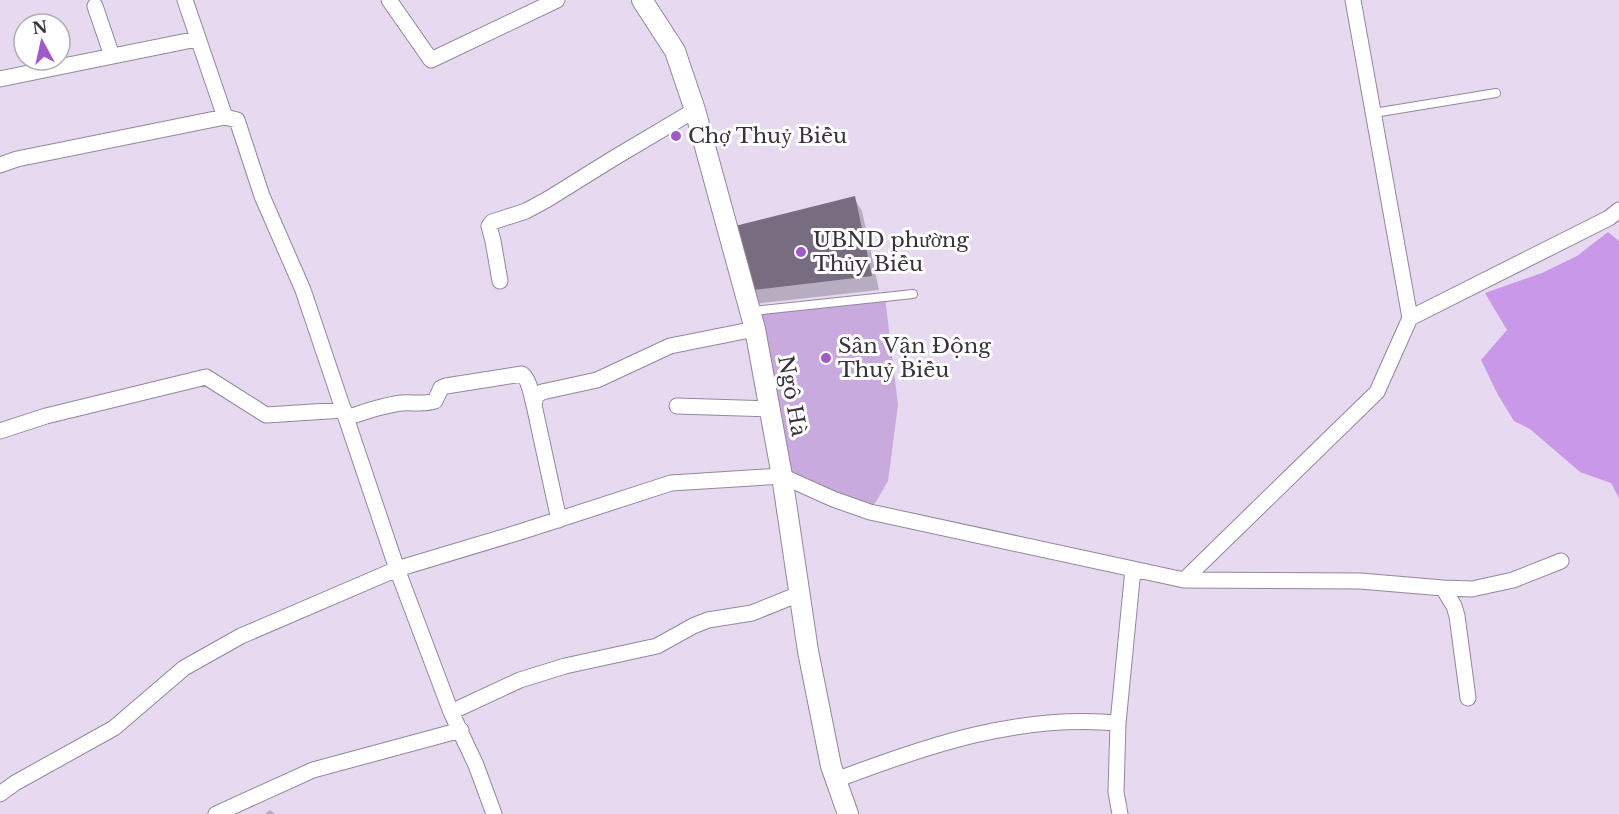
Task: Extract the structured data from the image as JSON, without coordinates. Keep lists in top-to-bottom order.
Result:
{
  "streets": {
    "street": ["Ngô Hà"]
  },
  "places": ["Chợ Thuỷ Biều", "UBND phường Thủy Biều", "Sân Vận Động Thuỷ Biều"],
  "north": "top"
}
